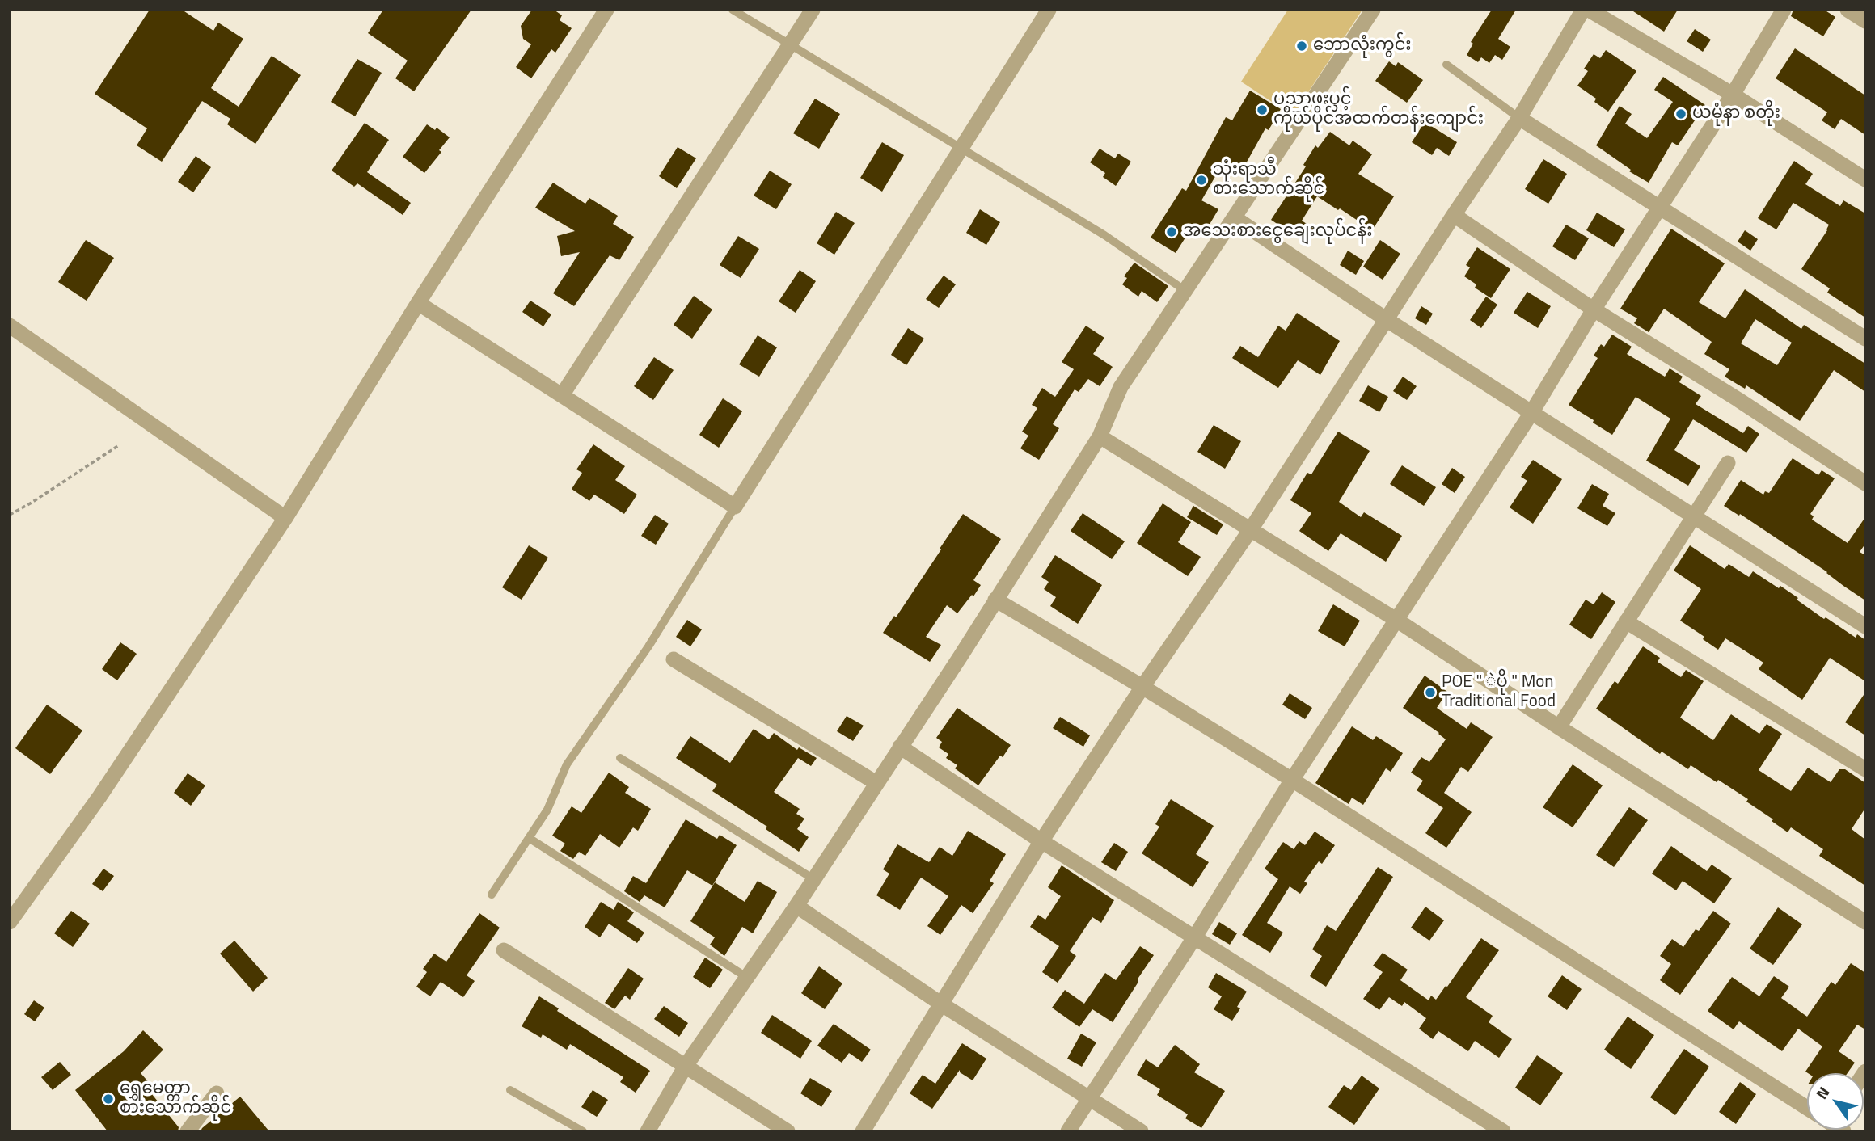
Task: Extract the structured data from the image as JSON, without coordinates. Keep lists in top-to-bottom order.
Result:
{
  "places": [
    "ဘောလုံးကွင်း",
    "ပညာဖူးပွင့် ကိုယ်ပိုင်အထက်တန်းကျောင်း",
    "ယမုံနာ စတိုး",
    "သုံးရာသီ စားသောက်ဆိုင်",
    "အသေးစားငွေချေးလုပ်ငန်း",
    "POE \" ဲပို \" Mon Traditional Food",
    "ရွှေမေတ္တာ စားသောက်ဆိုင်"
  ],
  "north": "top left"
}
